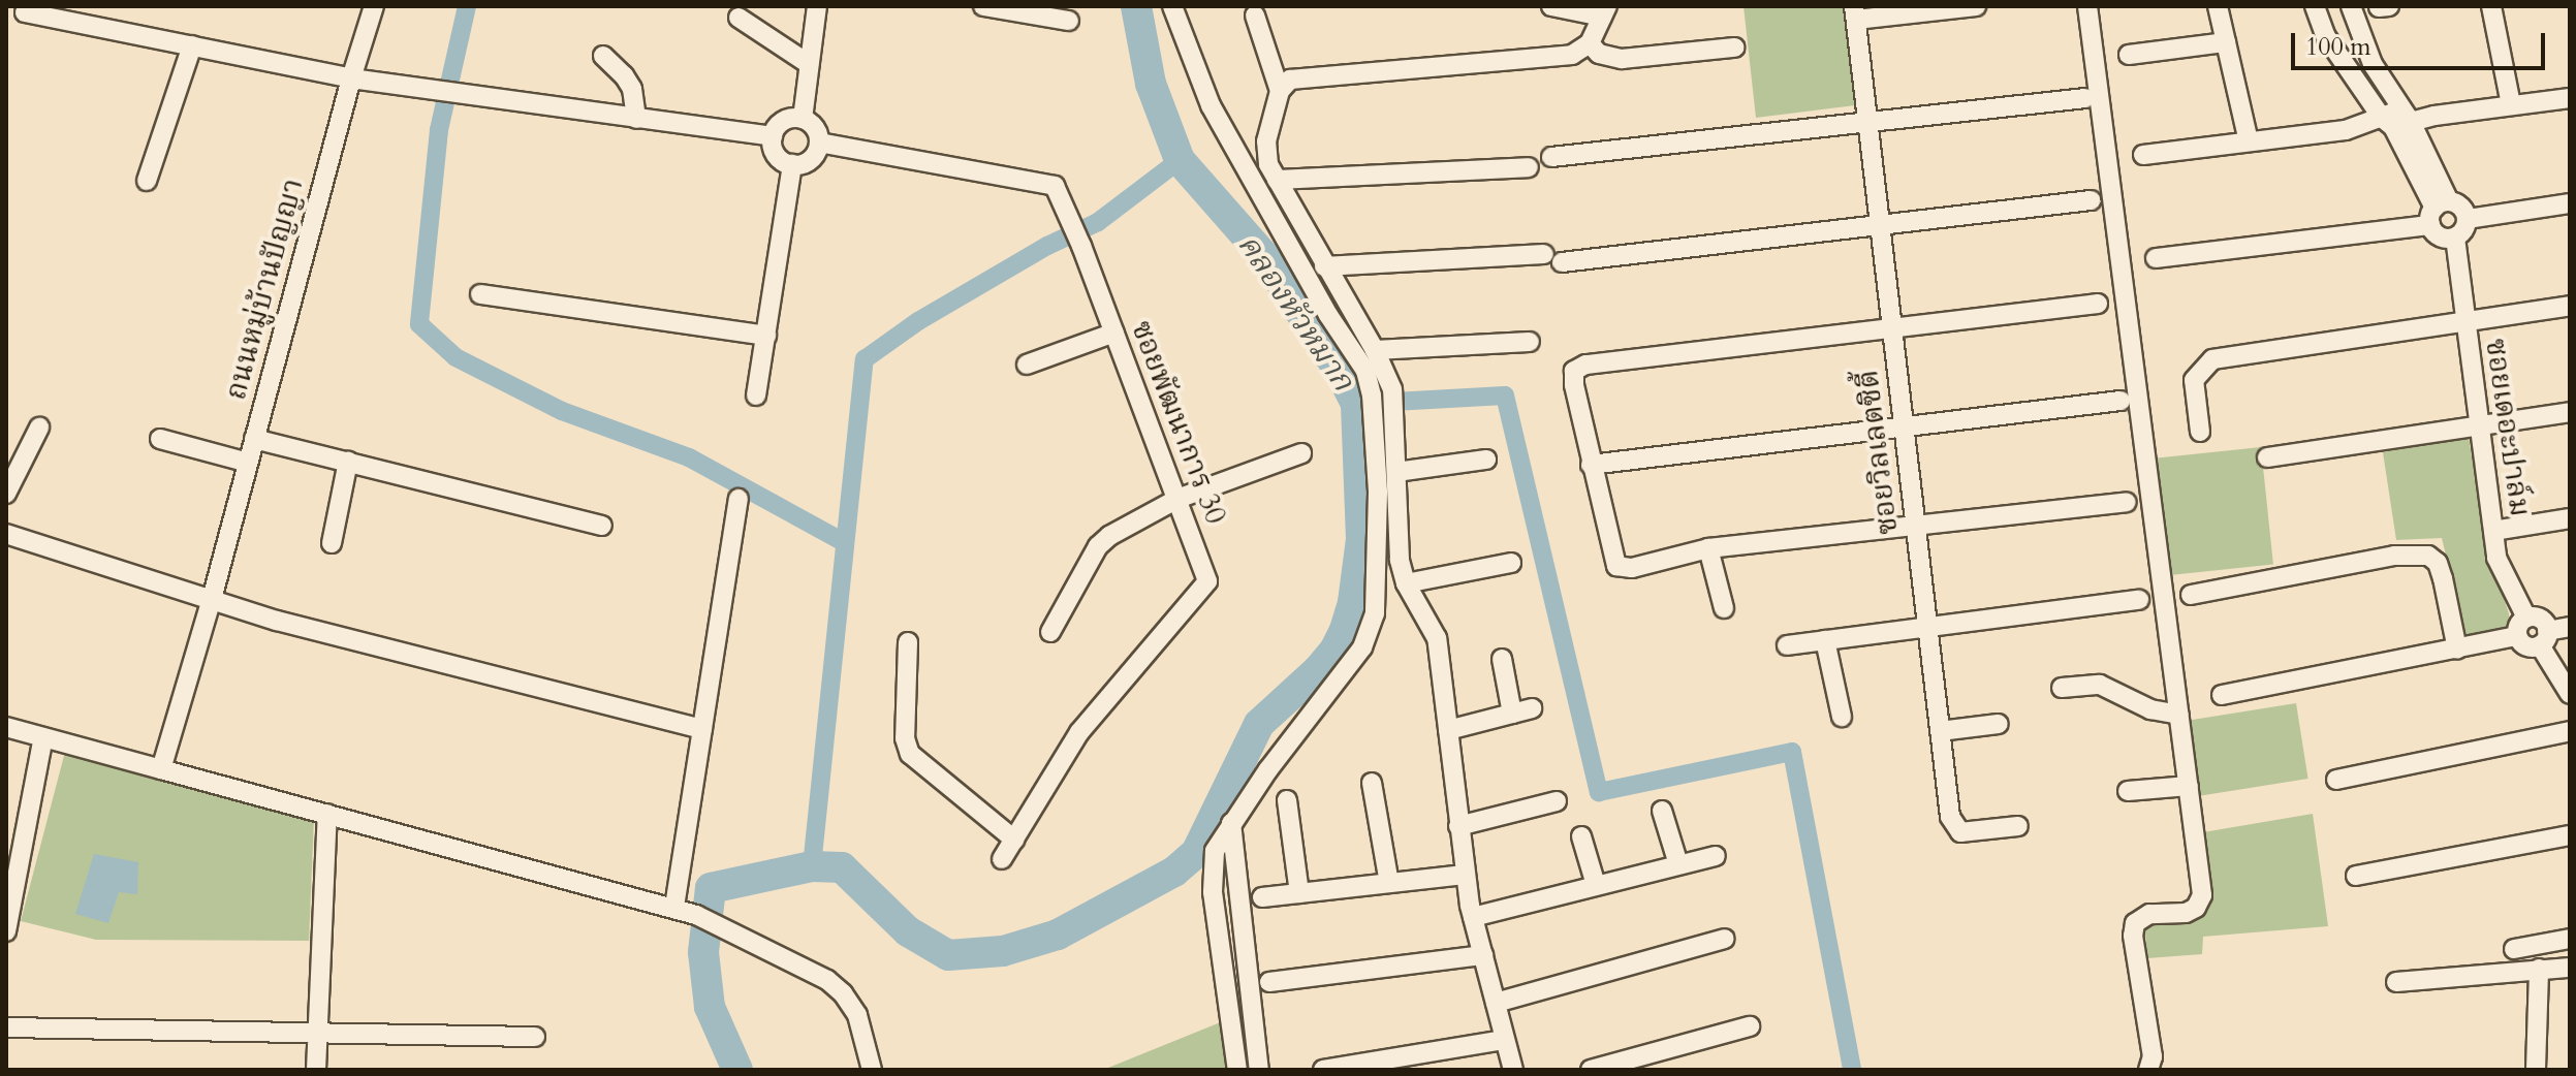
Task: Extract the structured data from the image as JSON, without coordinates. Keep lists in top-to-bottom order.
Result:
{
  "streets": {
    "street": [
      "ถนนหมู่บ้านปัญญา",
      "ซอยพัฒนาการ 30",
      "ซอยเดอะปาล์ม",
      "ซอยวิลเลตซิตี้"
    ]
  },
  "water": ["คลองหัวหมาก"],
  "scale_bar": "100 m"
}
